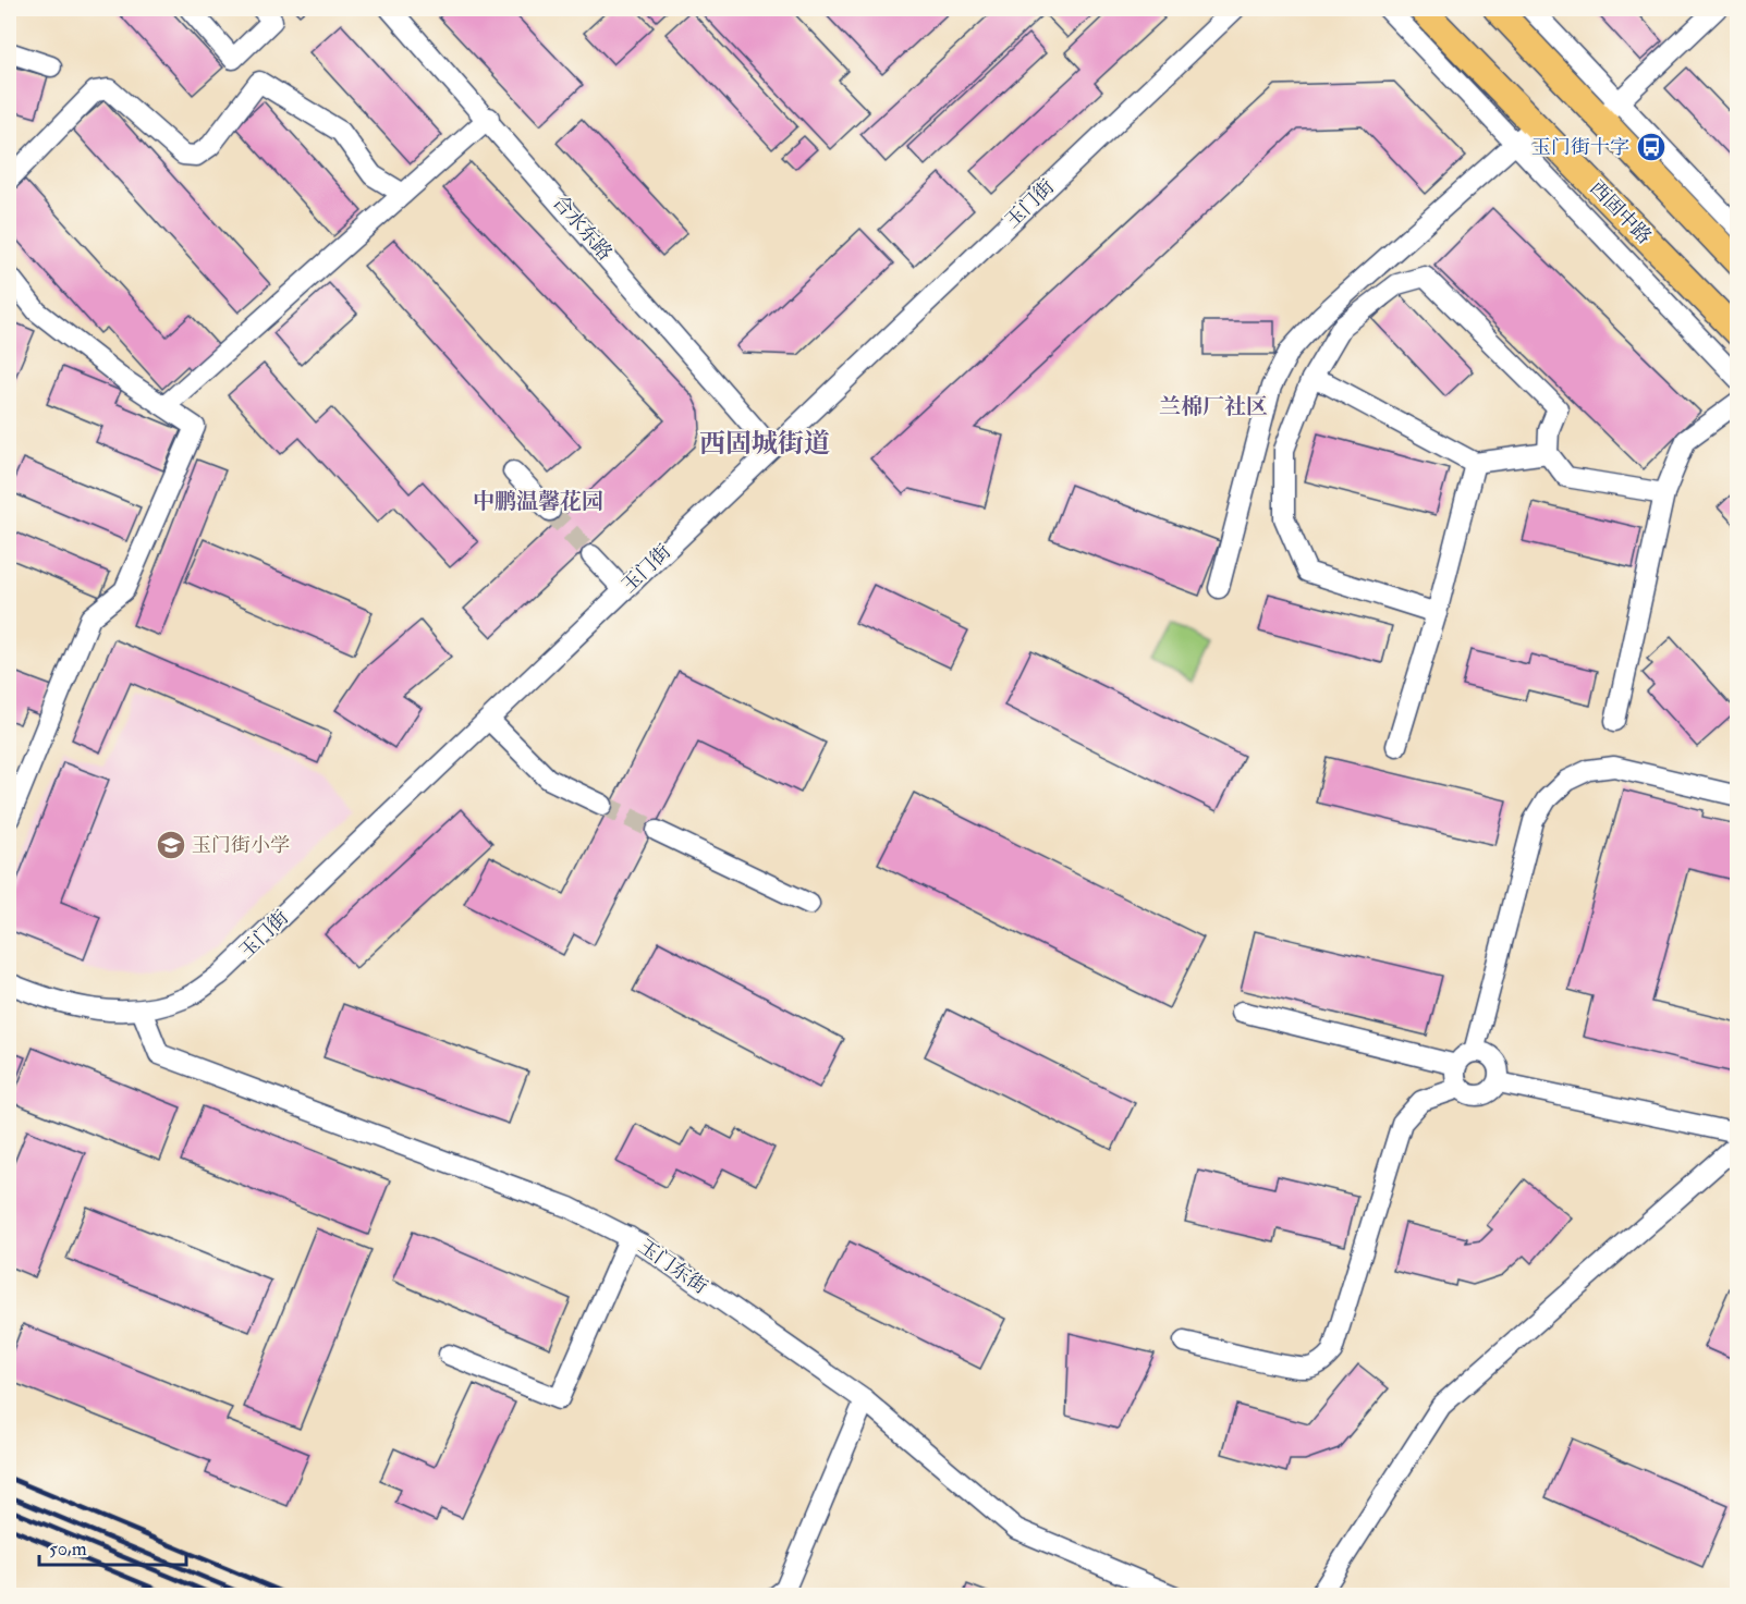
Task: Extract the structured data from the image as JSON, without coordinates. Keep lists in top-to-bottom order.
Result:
{
  "streets": {
    "main road": ["西固中路"],
    "street": ["玉门街", "合水东路", "玉门东街"]
  },
  "crossings": [
    ["玉门街", "合水东路"],
    ["玉门街", "玉门东街"]
  ],
  "districts": ["兰棉厂社区", "西固城街道", "中鹏温馨花园"],
  "places": {
    "bus stop": ["玉门街十字"],
    "school or university": ["玉门街小学"]
  },
  "scale_bar": "50 m"
}
